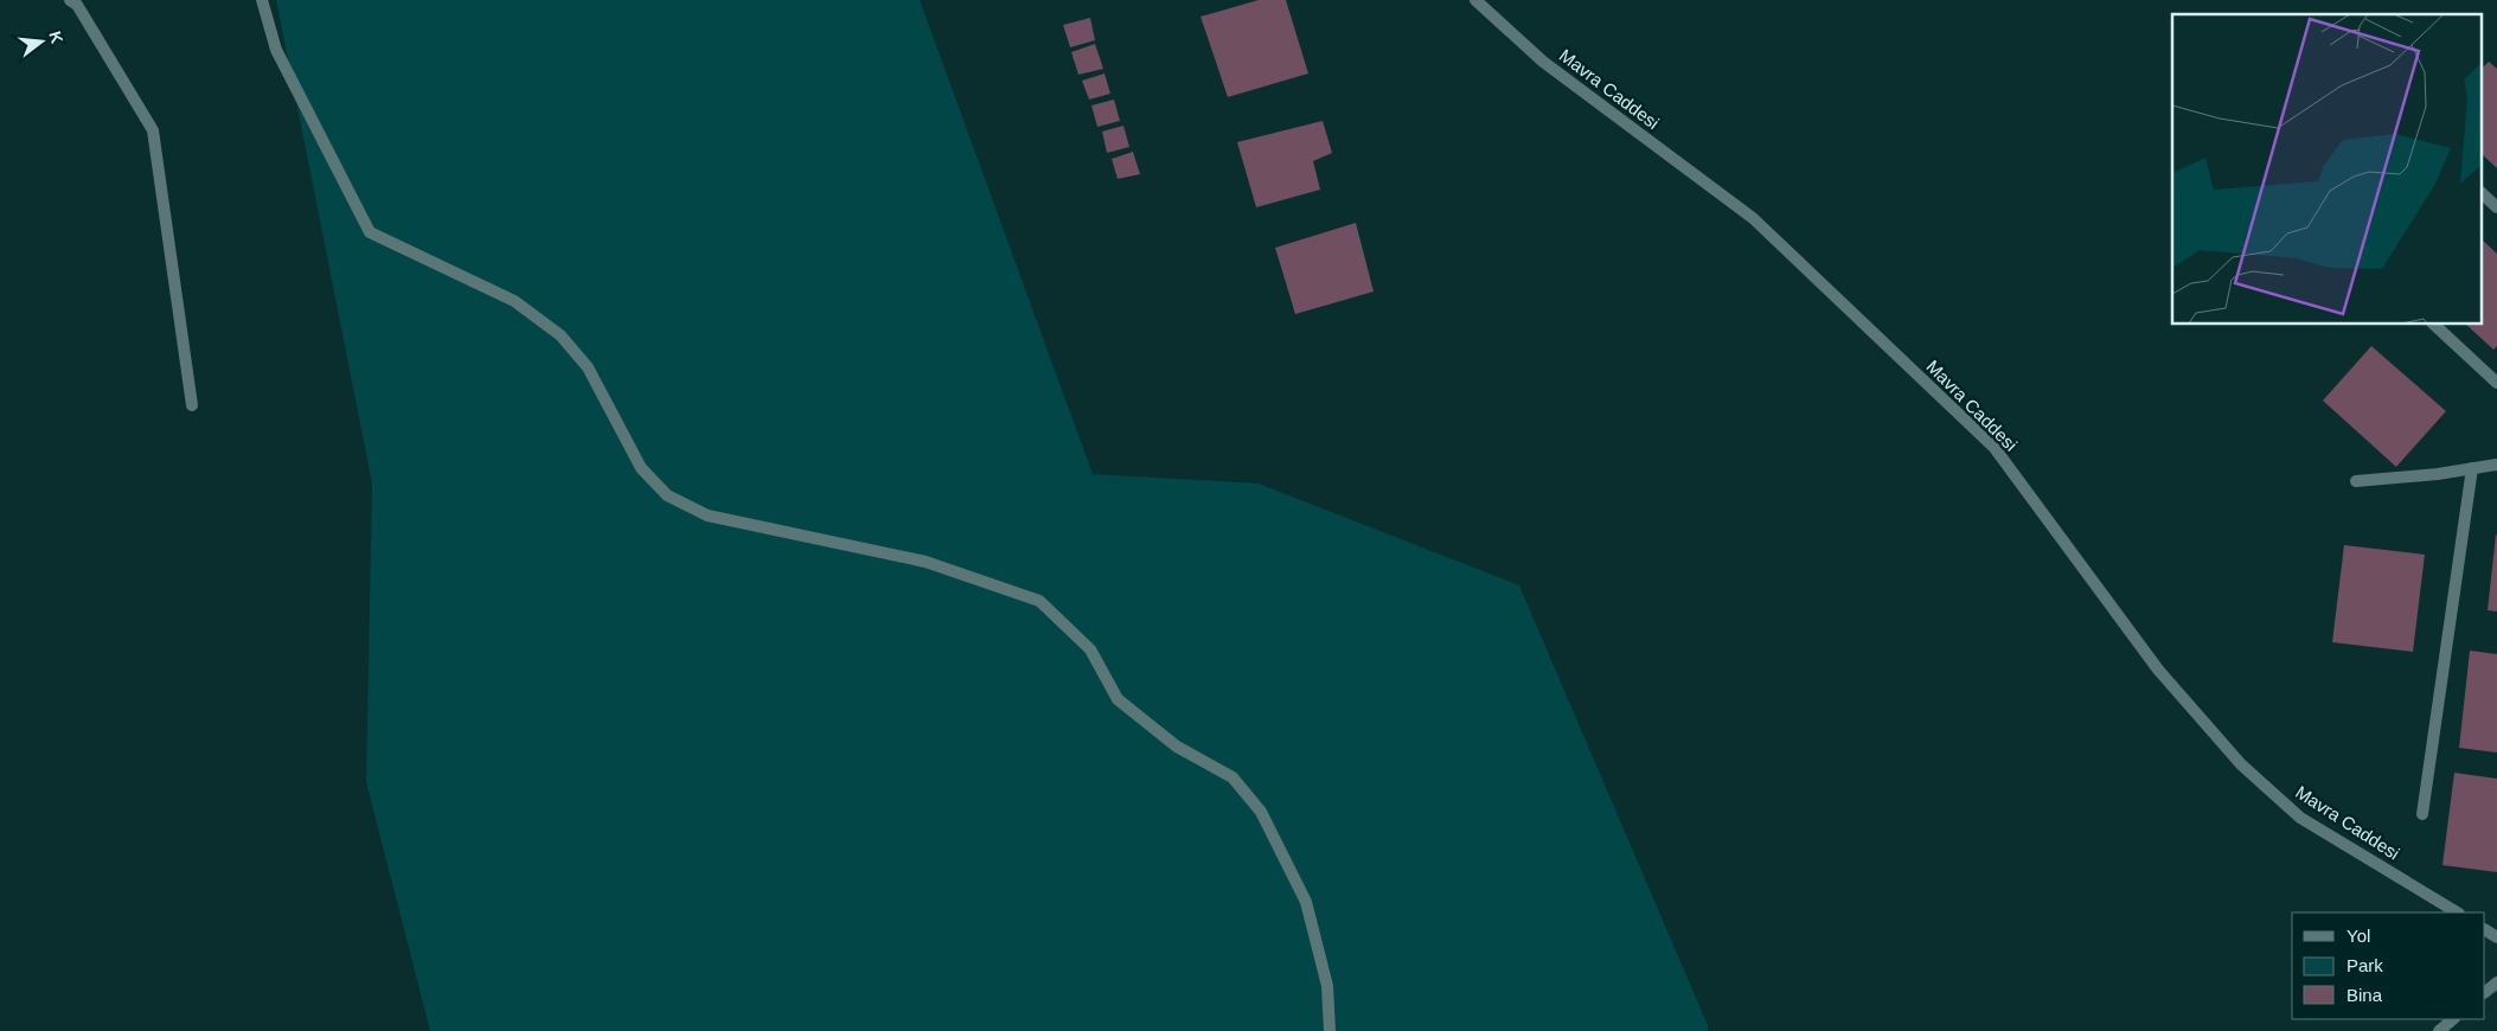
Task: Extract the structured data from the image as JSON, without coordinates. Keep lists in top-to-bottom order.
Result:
{
  "streets": {
    "street": ["Mavra Caddesi"]
  },
  "legend": ["Yol", "Park", "Bina"],
  "north": "right"
}
